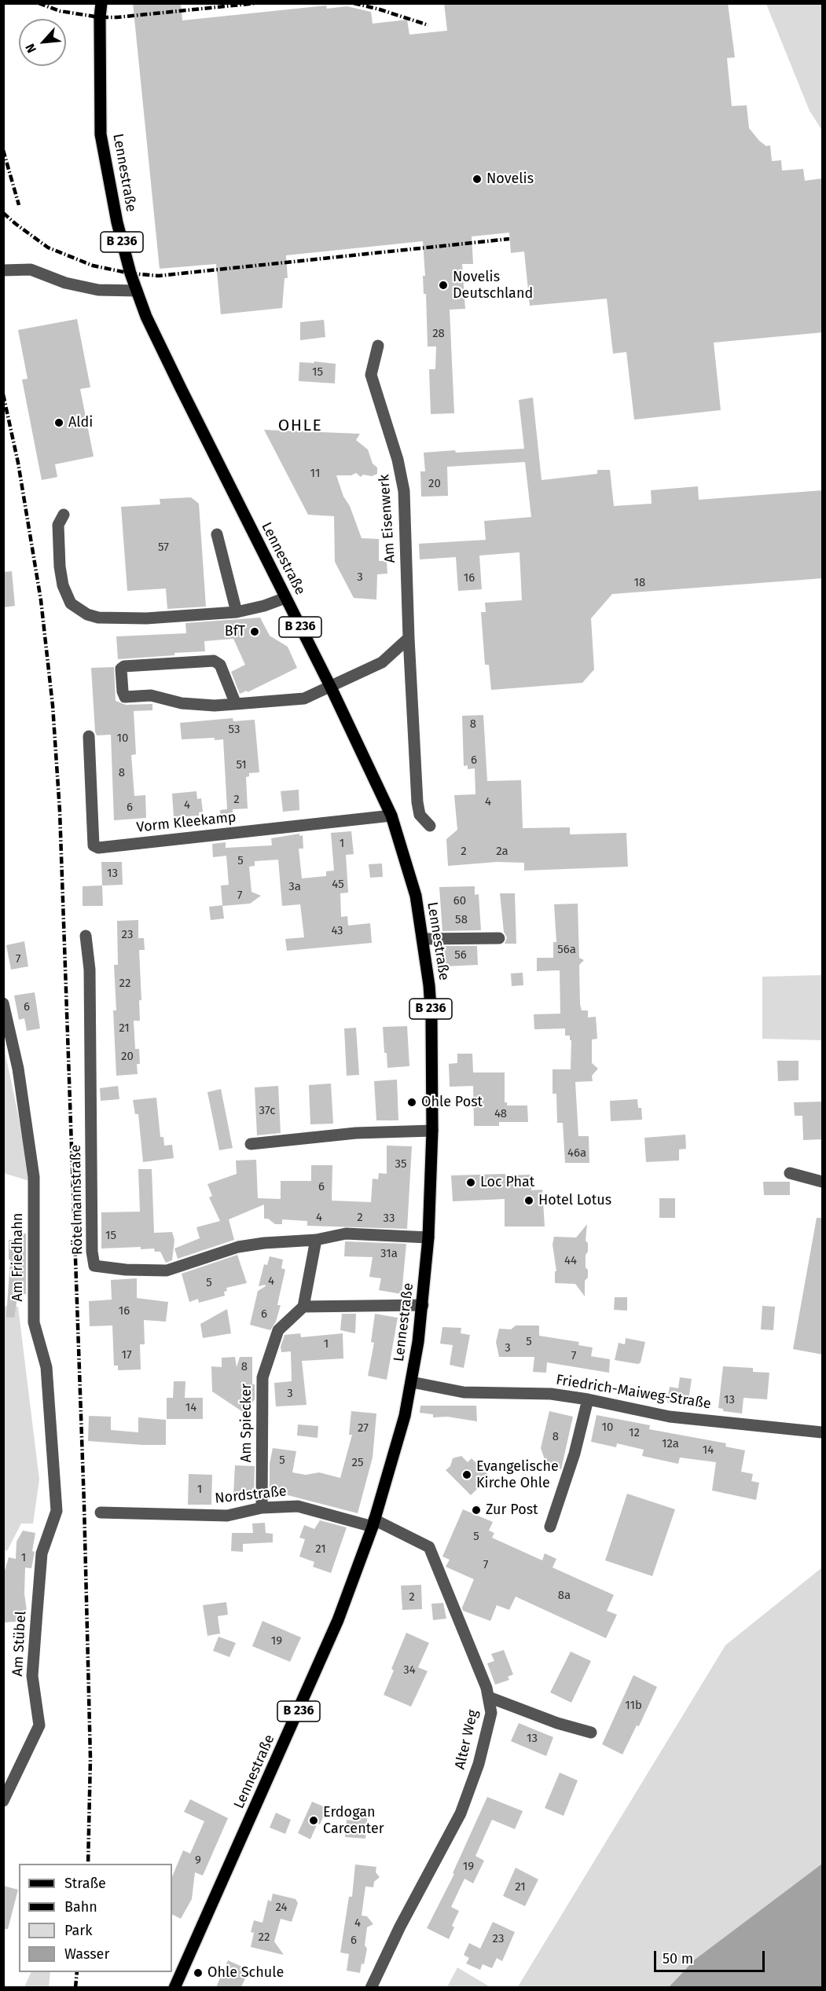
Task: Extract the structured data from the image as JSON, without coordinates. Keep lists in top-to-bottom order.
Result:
{
  "streets": {
    "main road": ["Lennestraße", "B 236"],
    "street": [
      "Am Eisenwerk",
      "Vorm Kleekamp",
      "Rötelmannstraße",
      "Am Friedhahn",
      "Friedrich-Maiweg-Straße",
      "Am Spiecker",
      "Nordstraße",
      "Am Stübel",
      "Alter Weg"
    ]
  },
  "crossings": [
    ["Lennestraße", "Vorm Kleekamp"],
    ["Lennestraße", "Rötelmannstraße"],
    ["Lennestraße", "Friedrich-Maiweg-Straße"],
    ["Lennestraße", "Nordstraße"],
    ["Lennestraße", "Alter Weg"],
    ["Am Friedhahn", "Am Stübel"],
    ["Am Spiecker", "Nordstraße"],
    ["Nordstraße", "Alter Weg"]
  ],
  "districts": ["OHLE"],
  "places": [
    "Novelis",
    "Novelis Deutschland",
    "Aldi",
    "BfT",
    "Ohle Post",
    "Loc Phat",
    "Hotel Lotus",
    "Evangelische Kirche Ohle",
    "Zur Post",
    "Erdogan Carcenter",
    "Ohle Schule"
  ],
  "house_numbers": [
    "28",
    "15",
    "11",
    "20",
    "57",
    "3",
    "16",
    "18",
    "8",
    "53",
    "10",
    "6",
    "51",
    "8",
    "2",
    "4",
    "4",
    "6",
    "1",
    "2",
    "2a",
    "5",
    "13",
    "45",
    "3a",
    "7",
    "60",
    "58",
    "43",
    "23",
    "56a",
    "56",
    "7",
    "22",
    "6",
    "21",
    "20",
    "37c",
    "48",
    "46a",
    "35",
    "6",
    "4",
    "2",
    "33",
    "15",
    "31a",
    "44",
    "4",
    "5",
    "16",
    "6",
    "5",
    "1",
    "3",
    "17",
    "7",
    "8",
    "3",
    "13",
    "14",
    "10",
    "27",
    "12",
    "8",
    "12a",
    "14",
    "5",
    "25",
    "1",
    "5",
    "21",
    "1",
    "7",
    "8a",
    "2",
    "19",
    "34",
    "11b",
    "13",
    "9",
    "19",
    "21",
    "24",
    "4",
    "22",
    "23",
    "6"
  ],
  "legend": [
    "Straße",
    "Bahn",
    "Park",
    "Wasser"
  ],
  "scale_bar": "50 m",
  "north": "bottom left"
}
